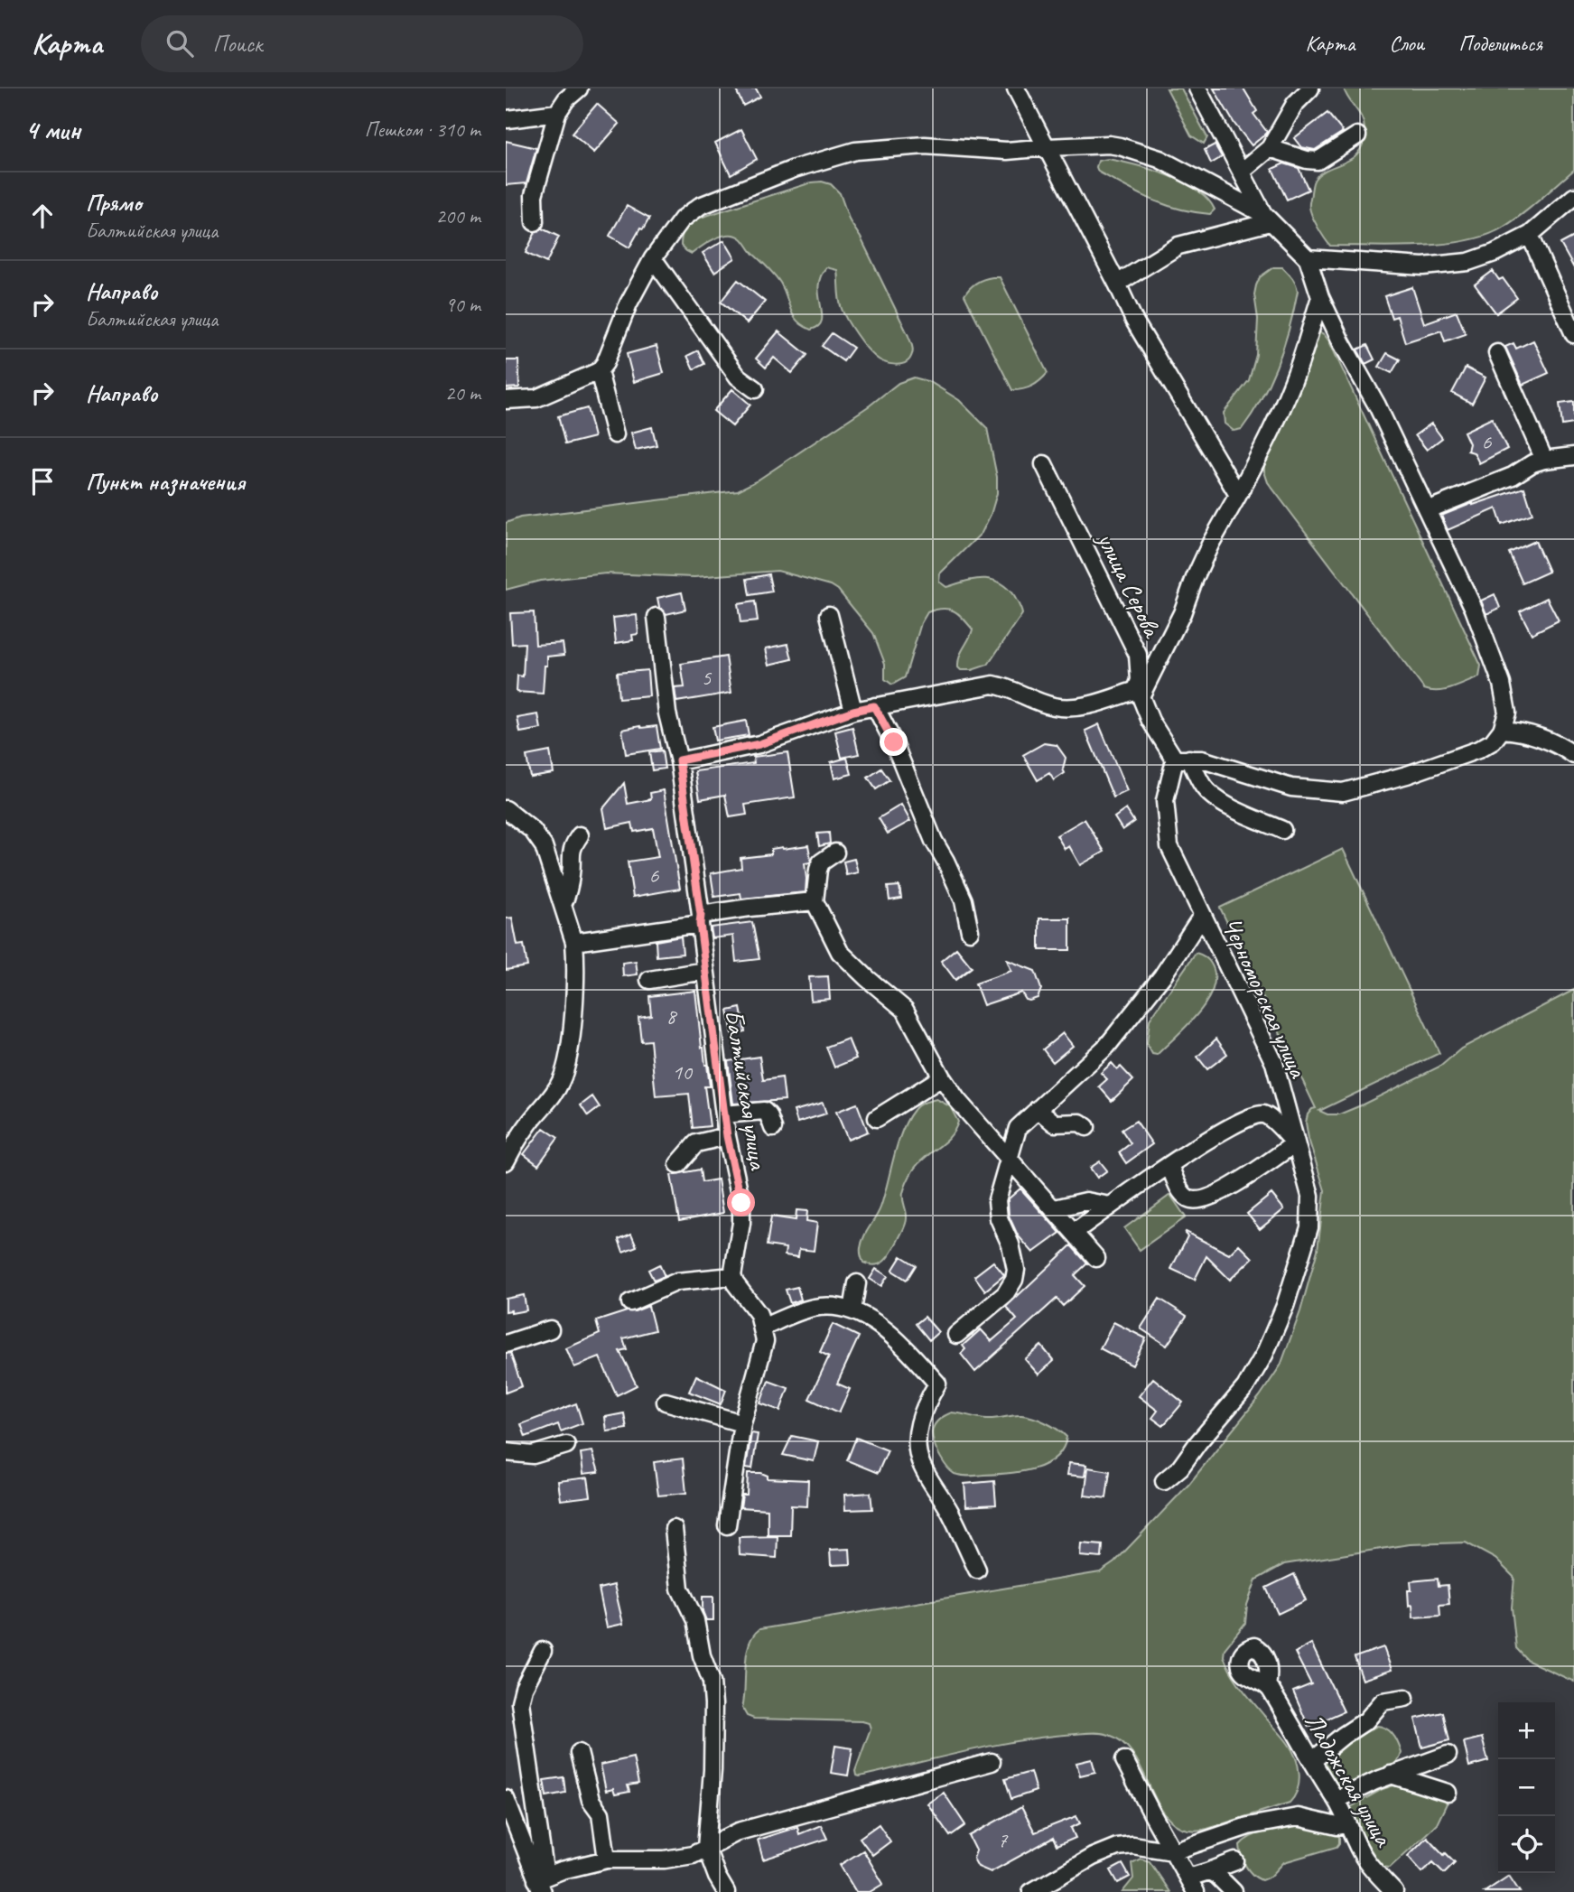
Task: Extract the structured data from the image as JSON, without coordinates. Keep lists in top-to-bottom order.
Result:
{
  "streets": {
    "street": [
      "улица Серова",
      "Черноморская улица",
      "Балтийская улица",
      "Ладожская улица"
    ]
  },
  "crossings": [
    ["улица Серова", "Черноморская улица"]
  ],
  "house_numbers": [
    "6",
    "5",
    "6",
    "8",
    "10",
    "7"
  ],
  "page": {
    "header": "Карта",
    "search": "Поиск",
    "nav": ["Карта", "Слои", "Поделиться"],
    "heading": ["4 мин", "Пешком · 310 m"],
    "list": [
      ["Прямо", "Балтийская улица", "200 m"],
      ["Направо", "Балтийская улица", "90 m"],
      ["Направо", "20 m"],
      "Пункт назначения"
    ],
    "map_buttons": ["+", "−"]
  }
}
